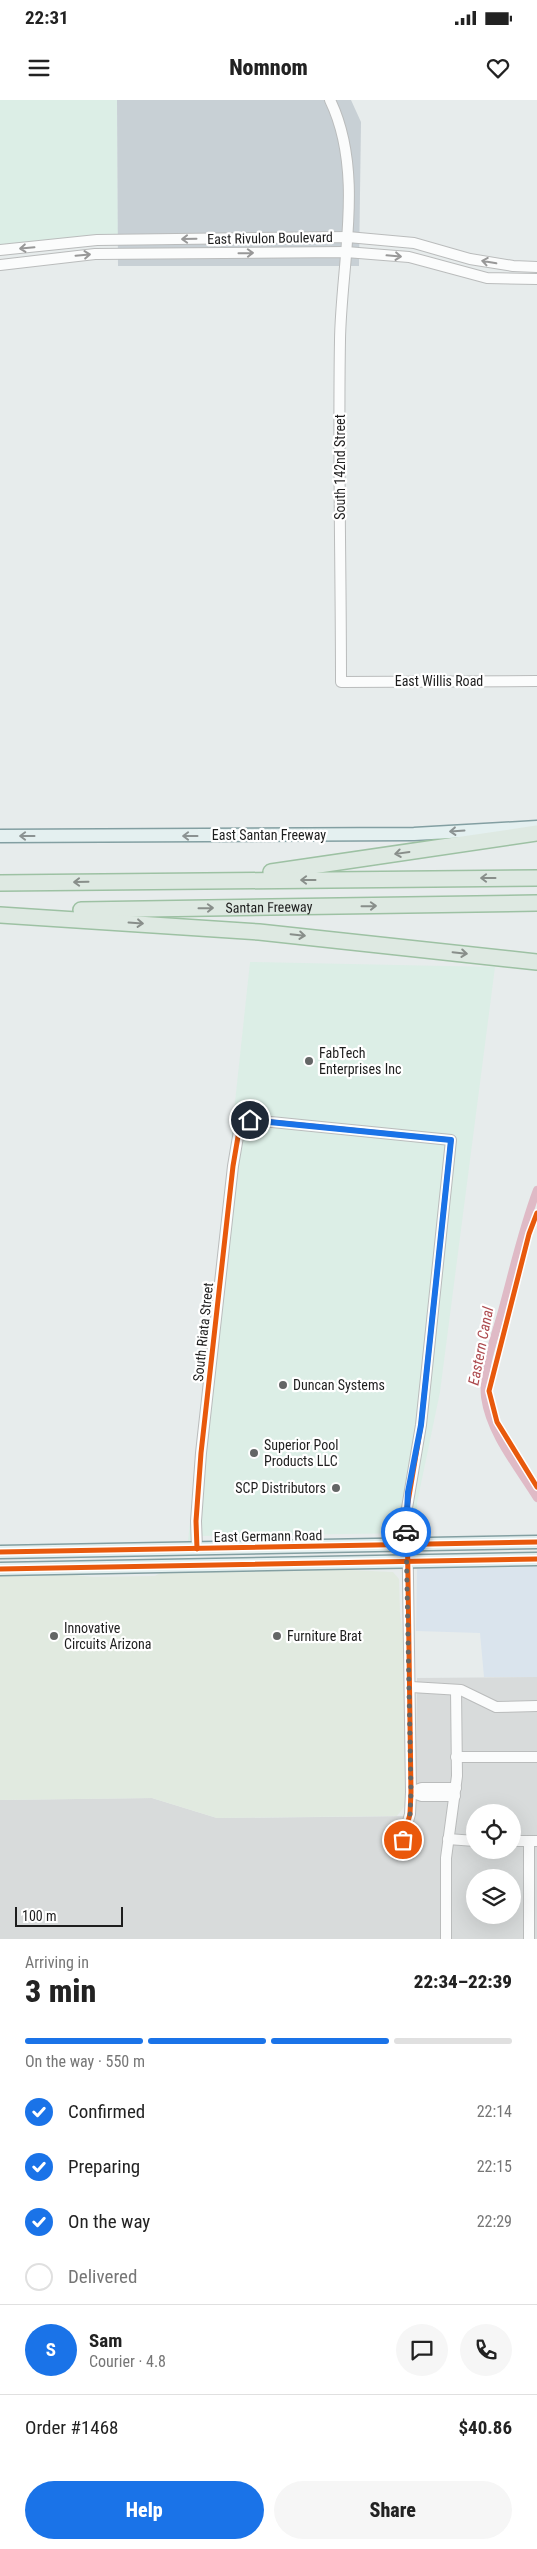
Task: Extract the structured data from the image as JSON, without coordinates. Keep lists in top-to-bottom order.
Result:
{
  "streets": {
    "highway": ["Santan Freeway"],
    "main road": ["East Santan Freeway", "East Germann Road"],
    "street": [
      "East Rivulon Boulevard",
      "South 142nd Street",
      "East Willis Road",
      "South Riata Street"
    ]
  },
  "crossings": [
    ["East Rivulon Boulevard", "South 142nd Street"],
    ["South 142nd Street", "East Willis Road"],
    ["South Riata Street", "East Germann Road"]
  ],
  "one_way": ["East Santan Freeway"],
  "water": ["Eastern Canal"],
  "places": [
    "FabTech Enterprises Inc",
    "Duncan Systems",
    "Superior Pool Products LLC",
    "SCP Distributors",
    "Innovative Circuits Arizona",
    "Furniture Brat"
  ],
  "scale_bar": "100 m",
  "page": {
    "status": "22:31",
    "header": "Nomnom",
    "scale": "100 m",
    "heading": ["3 min", "Arriving in", "22:34–22:39"],
    "panel": [
      "Sam",
      "Courier · 4.8",
      "Order #1468",
      "$40.86"
    ],
    "bar": "On the way · 550 m",
    "list": [
      ["Confirmed", "22:14"],
      ["Preparing", "22:15"],
      ["On the way", "22:29"],
      "Delivered"
    ],
    "round": "S",
    "buttons": ["Help", "Share"]
  }
}
